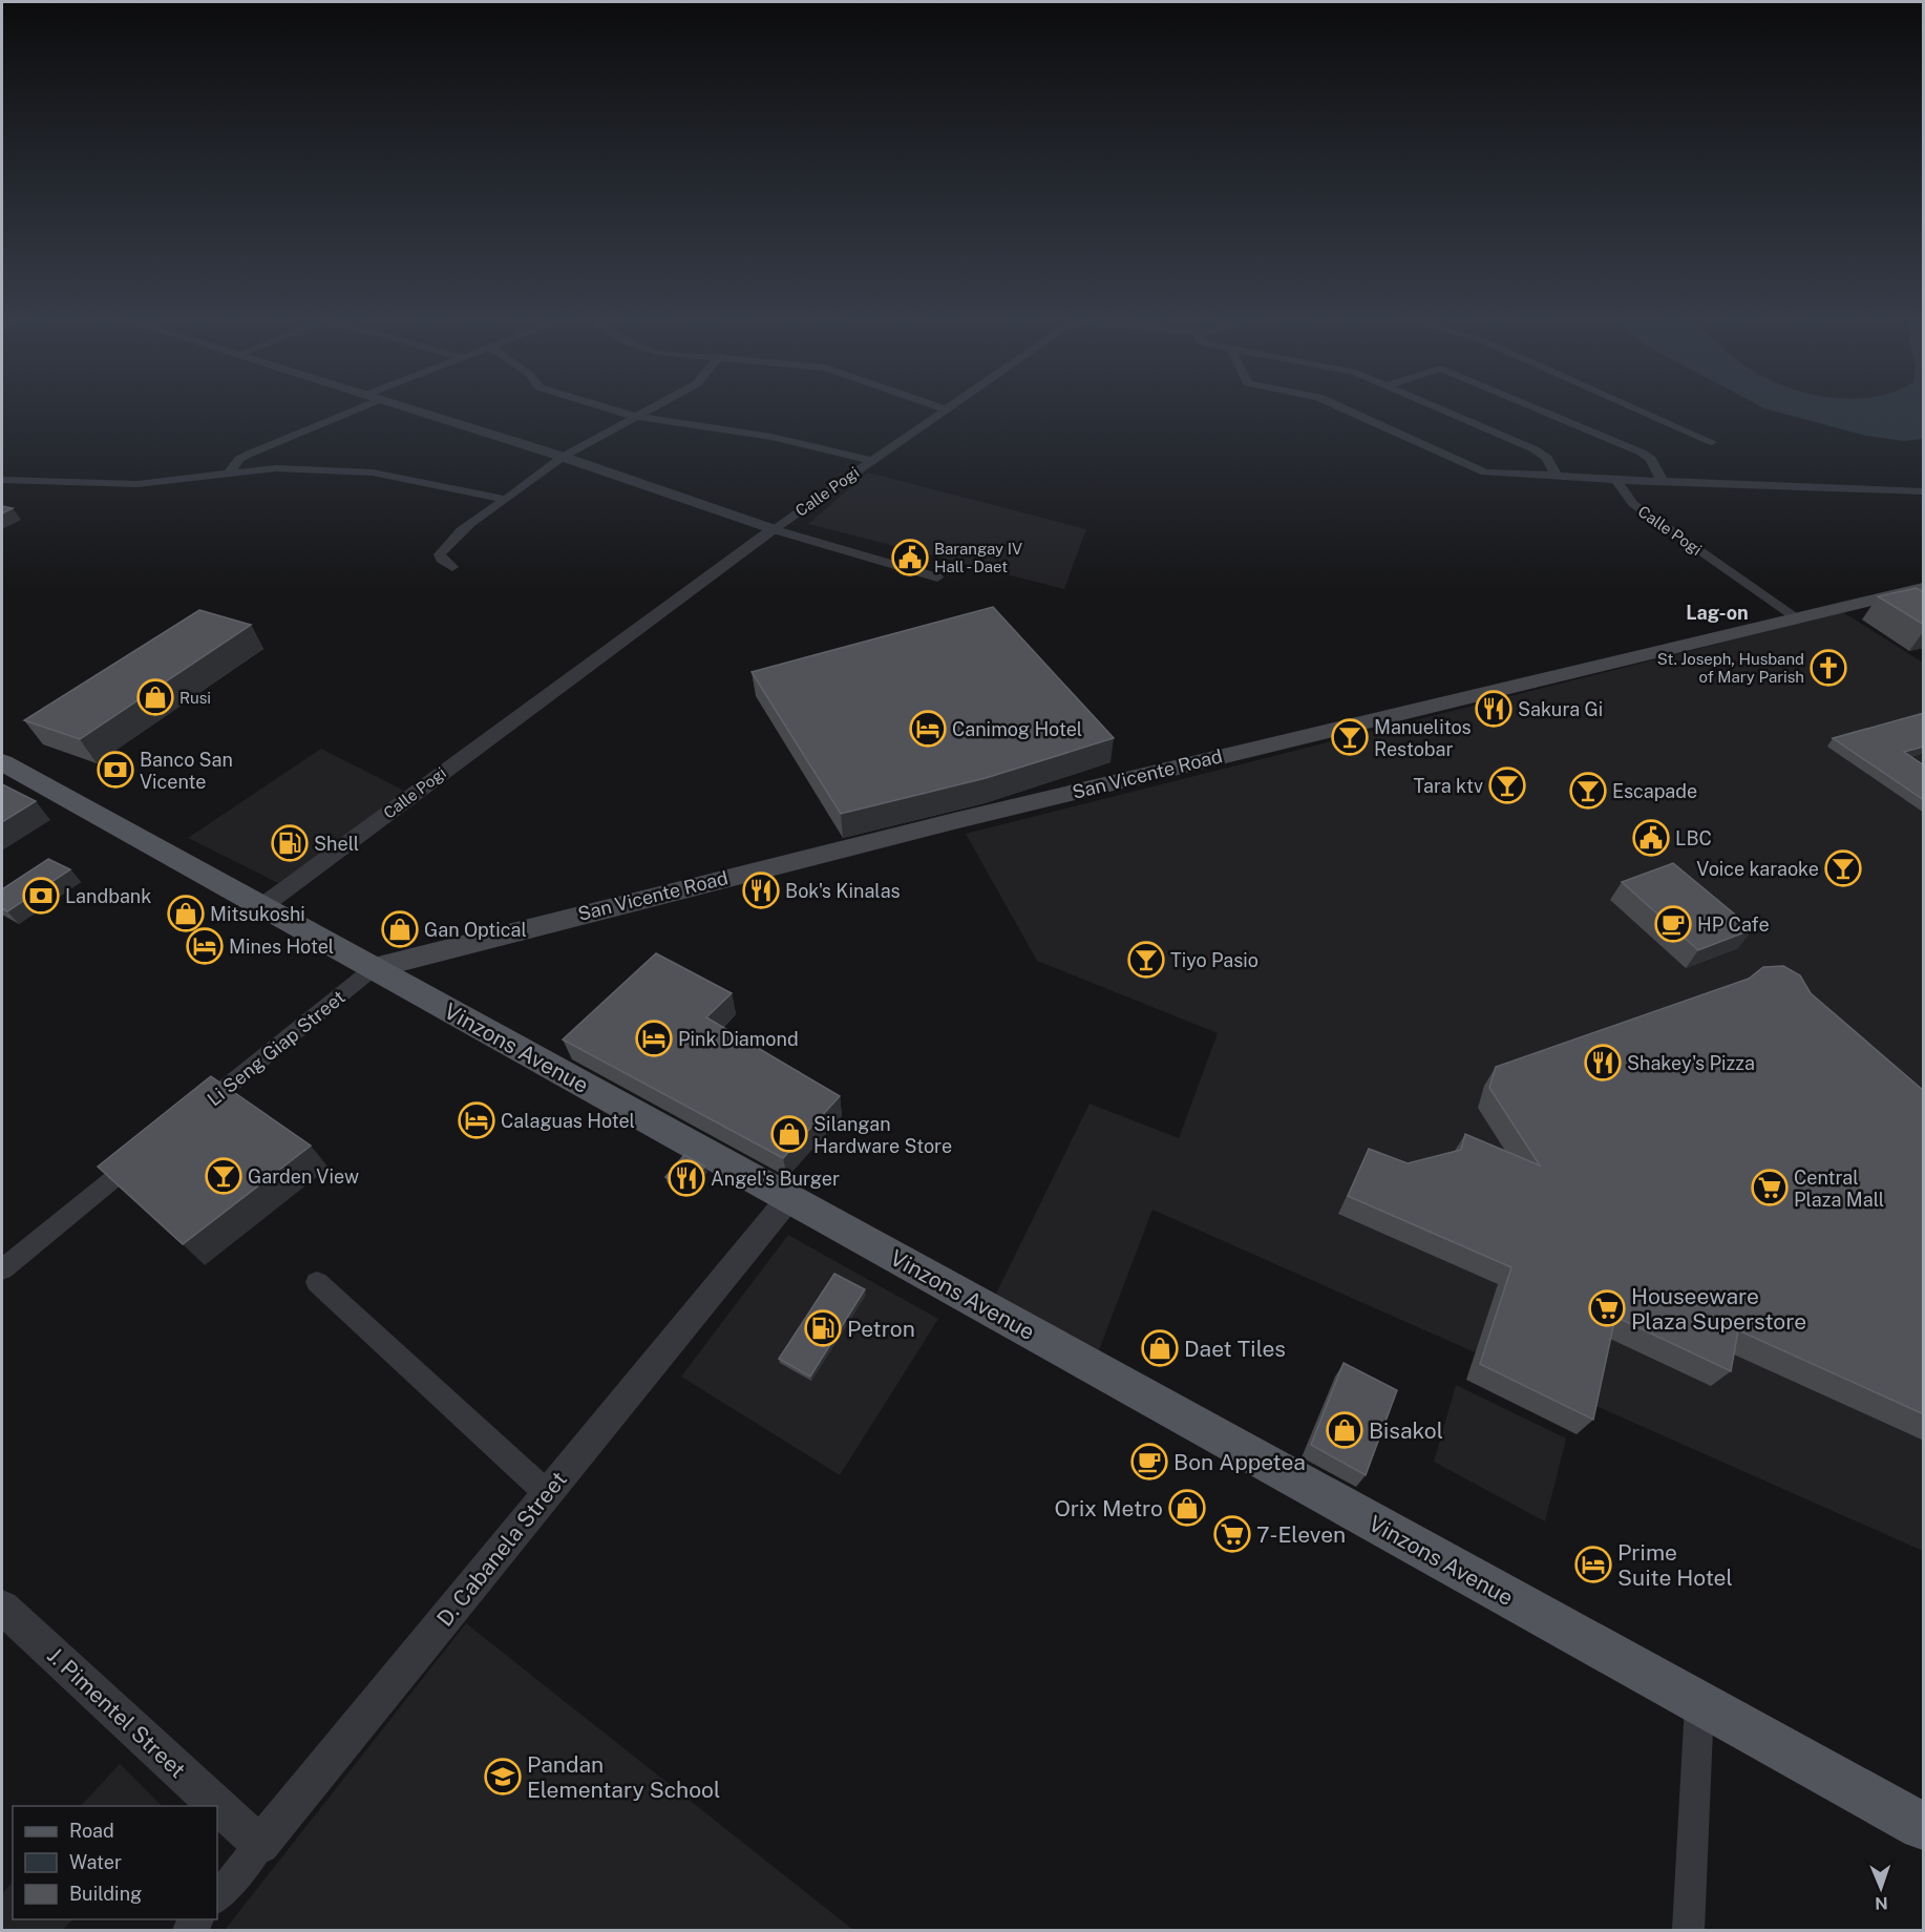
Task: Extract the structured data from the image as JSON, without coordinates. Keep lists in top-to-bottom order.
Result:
{
  "streets": {
    "main road": ["San Vicente Road", "Vinzons Avenue"],
    "street": [
      "Calle Pogi",
      "Li Seng Giap Street",
      "D. Cabanela Street",
      "J. Pimentel Street"
    ]
  },
  "crossings": [
    ["Calle Pogi", "San Vicente Road"],
    ["Calle Pogi", "Vinzons Avenue"],
    ["San Vicente Road", "Li Seng Giap Street"],
    ["San Vicente Road", "Vinzons Avenue"],
    ["Li Seng Giap Street", "Vinzons Avenue"],
    ["Vinzons Avenue", "D. Cabanela Street"],
    ["D. Cabanela Street", "J. Pimentel Street"]
  ],
  "districts": ["Lag-on"],
  "places": {
    "public building": ["Barangay IV Hall - Daet", "LBC"],
    "church": ["St. Joseph, Husband of Mary Parish"],
    "shop": [
      "Rusi",
      "Mitsukoshi",
      "Gan Optical",
      "Silangan Hardware Store",
      "Daet Tiles",
      "Bisakol",
      "Orix Metro"
    ],
    "restaurant": [
      "Sakura Gi",
      "Bok's Kinalas",
      "Shakey's Pizza",
      "Angel's Burger"
    ],
    "hotel": [
      "Canimog Hotel",
      "Mines Hotel",
      "Pink Diamond",
      "Calaguas Hotel",
      "Prime Suite Hotel"
    ],
    "bar": [
      "Manuelitos Restobar",
      "Tara ktv",
      "Escapade",
      "Voice karaoke",
      "Tiyo Pasio",
      "Garden View"
    ],
    "bank": ["Banco San Vicente", "Landbank"],
    "fuel station": ["Shell", "Petron"],
    "cafe": ["HP Cafe", "Bon Appetea"],
    "supermarket": ["Central Plaza Mall", "Houseeware Plaza Superstore", "7-Eleven"],
    "school or university": ["Pandan Elementary School"]
  },
  "legend": ["Road", "Water", "Building"],
  "north": "bottom"
}
